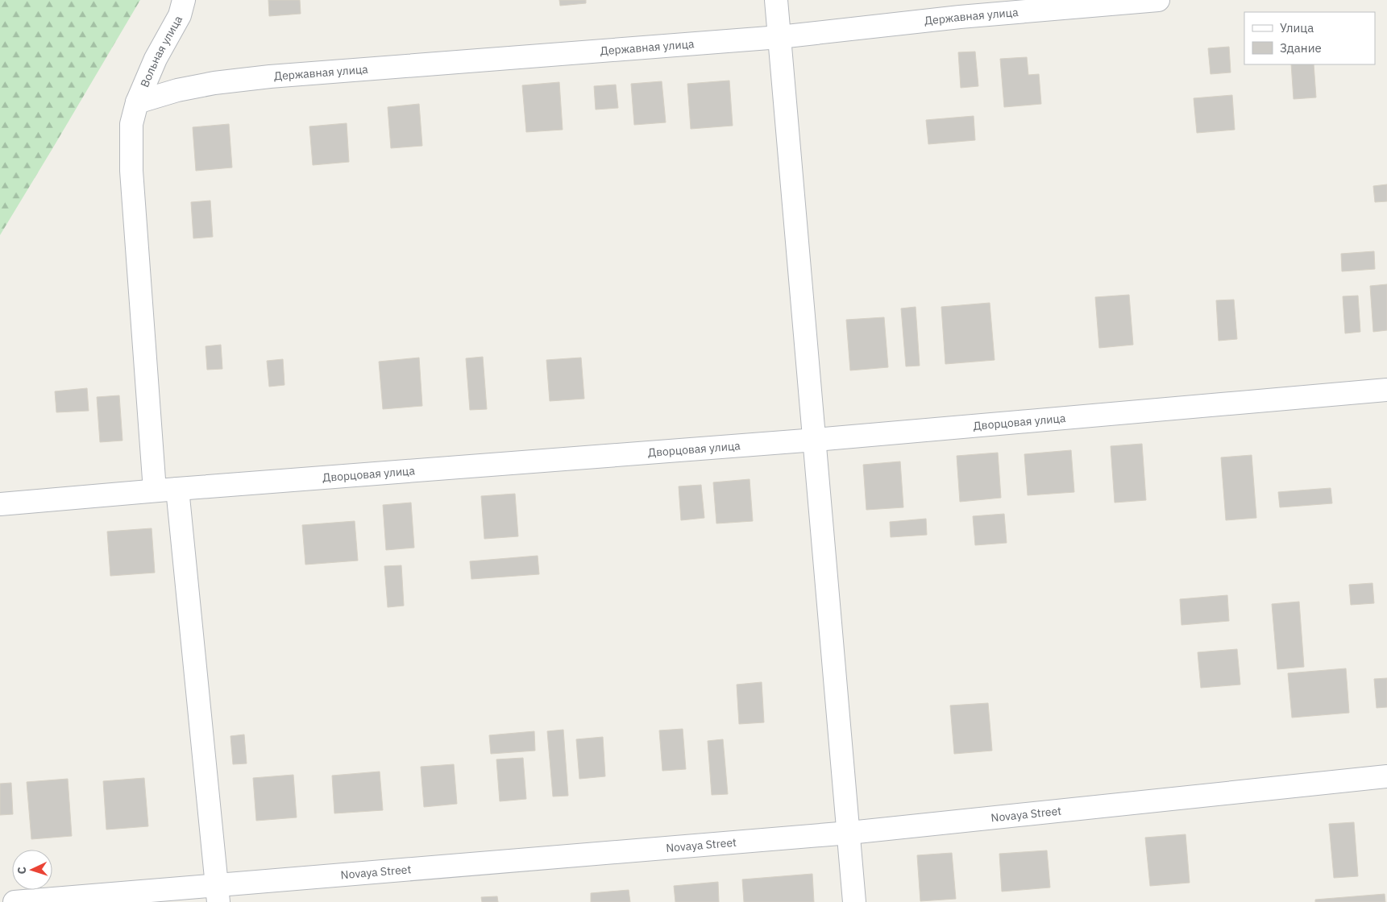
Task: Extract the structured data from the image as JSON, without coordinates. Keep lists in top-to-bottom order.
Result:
{
  "streets": {
    "street": [
      "Державная улица",
      "Вольная улица",
      "Дворцовая улица",
      "Novaya Street"
    ]
  },
  "crossings": [
    ["Державная улица", "Вольная улица"],
    ["Вольная улица", "Дворцовая улица"]
  ],
  "legend": ["Улица", "Здание"],
  "north": "left"
}
